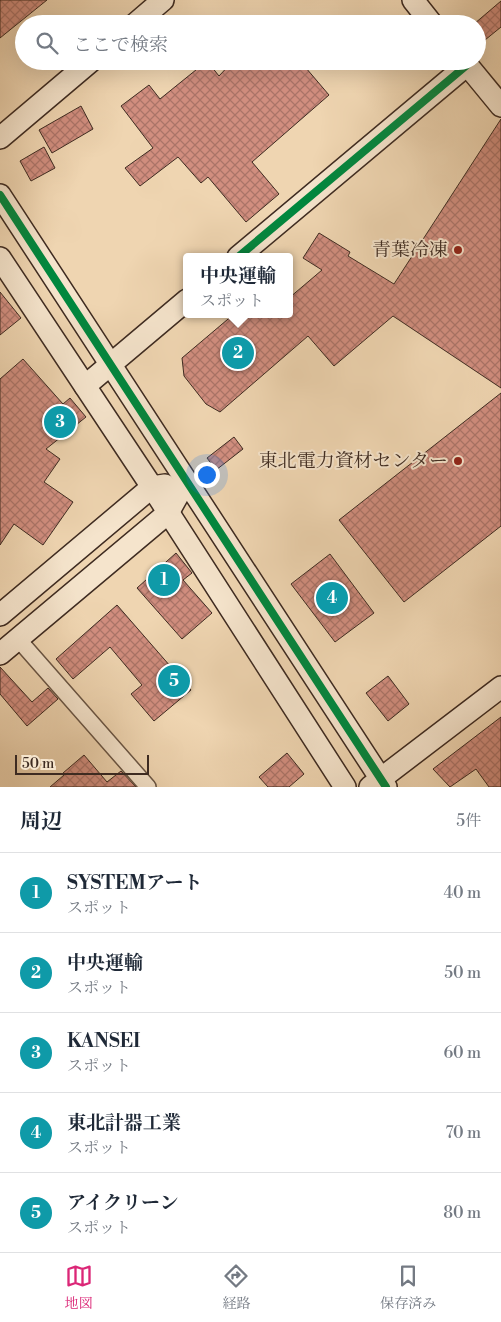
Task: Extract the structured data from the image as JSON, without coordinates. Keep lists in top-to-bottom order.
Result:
{
  "places": ["青葉冷凍", "東北電力資材センター"],
  "scale_bar": "50 m",
  "page": {
    "search": "ここで検索",
    "popup": ["中央運輸", "スポット"],
    "pins": [
      "2",
      "3",
      "1",
      "4",
      "5"
    ],
    "scale": "50 m",
    "heading": ["周辺", "5件"],
    "list": [
      {
        "mark": "1",
        "name": "SYSTEMアート",
        "note": "スポット",
        "value": "40 m"
      },
      {
        "mark": "2",
        "name": "中央運輸",
        "note": "スポット",
        "value": "50 m"
      },
      {
        "mark": "3",
        "name": "KANSEI",
        "note": "スポット",
        "value": "60 m"
      },
      {
        "mark": "4",
        "name": "東北計器工業",
        "note": "スポット",
        "value": "70 m"
      },
      {
        "mark": "5",
        "name": "アイクリーン",
        "note": "スポット",
        "value": "80 m"
      }
    ],
    "nav": ["地図", "経路", "保存済み"]
  }
}
